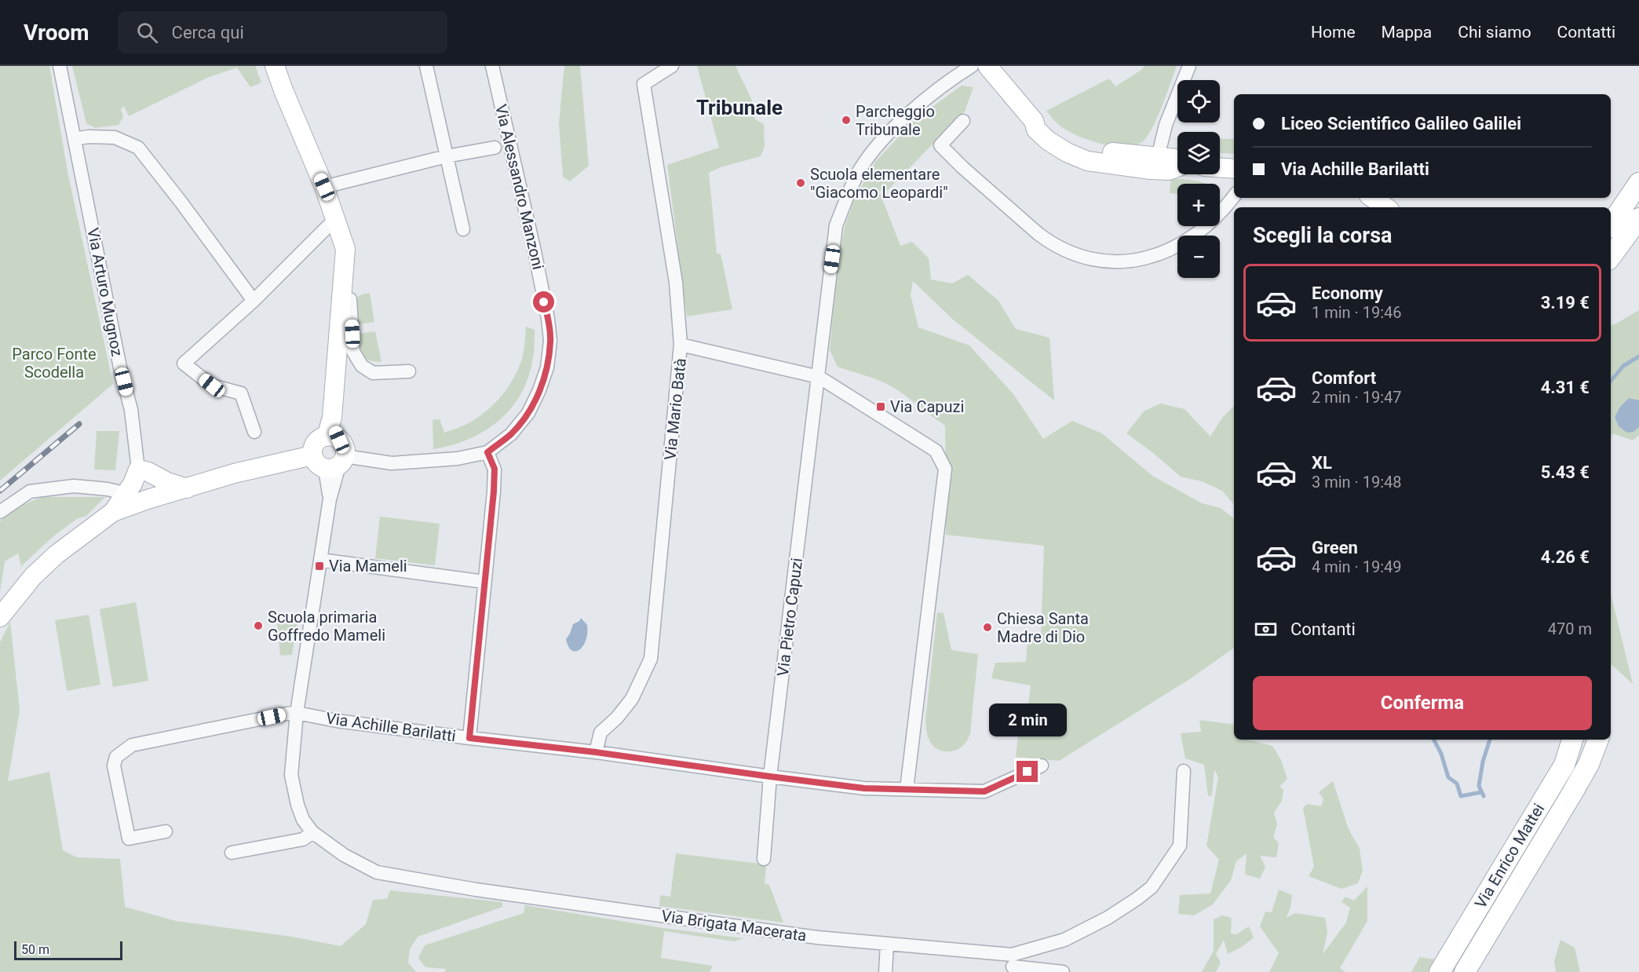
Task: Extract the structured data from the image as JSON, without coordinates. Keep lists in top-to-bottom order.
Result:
{
  "streets": {
    "main road": ["Via Enrico Mattei"],
    "street": [
      "Via Alessandro Manzoni",
      "Via Arturo Mugnoz",
      "Via Mario Batà",
      "Via Pietro Capuzi",
      "Via Achille Barilatti",
      "Via Brigata Macerata"
    ]
  },
  "crossings": [
    ["Via Alessandro Manzoni", "Via Brigata Macerata"],
    ["Via Mario Batà", "Via Achille Barilatti"],
    ["Via Pietro Capuzi", "Via Achille Barilatti"],
    ["Via Achille Barilatti", "Via Brigata Macerata"]
  ],
  "districts": ["Tribunale"],
  "parks": ["Parco Fonte Scodella"],
  "places": {
    "other": [
      "Parcheggio Tribunale",
      "Scuola elementare \"Giacomo Leopardi\"",
      "Scuola primaria Goffredo Mameli",
      "Chiesa Santa Madre di Dio"
    ],
    "transit": ["Via Capuzi", "Via Mameli"]
  },
  "scale_bar": "50 m",
  "page": {
    "header": "Vroom",
    "search": "Cerca qui",
    "nav": [
      "Home",
      "Mappa",
      "Chi siamo",
      "Contatti"
    ],
    "map_buttons": ["+", "−"],
    "banner": ["Liceo Scientifico Galileo Galilei", "Via Achille Barilatti"],
    "heading": "Scegli la corsa",
    "list": [
      {
        "name": "Economy",
        "note": "1 min · 19:46",
        "value": "3.19 €"
      },
      {
        "name": "Comfort",
        "note": "2 min · 19:47",
        "value": "4.31 €"
      },
      {
        "name": "XL",
        "note": "3 min · 19:48",
        "value": "5.43 €"
      },
      {
        "name": "Green",
        "note": "4 min · 19:49",
        "value": "4.26 €"
      }
    ],
    "pay": ["Contanti", "470 m"],
    "buttons": "Conferma",
    "bubble": "2 min",
    "scale": "50 m"
  }
}
